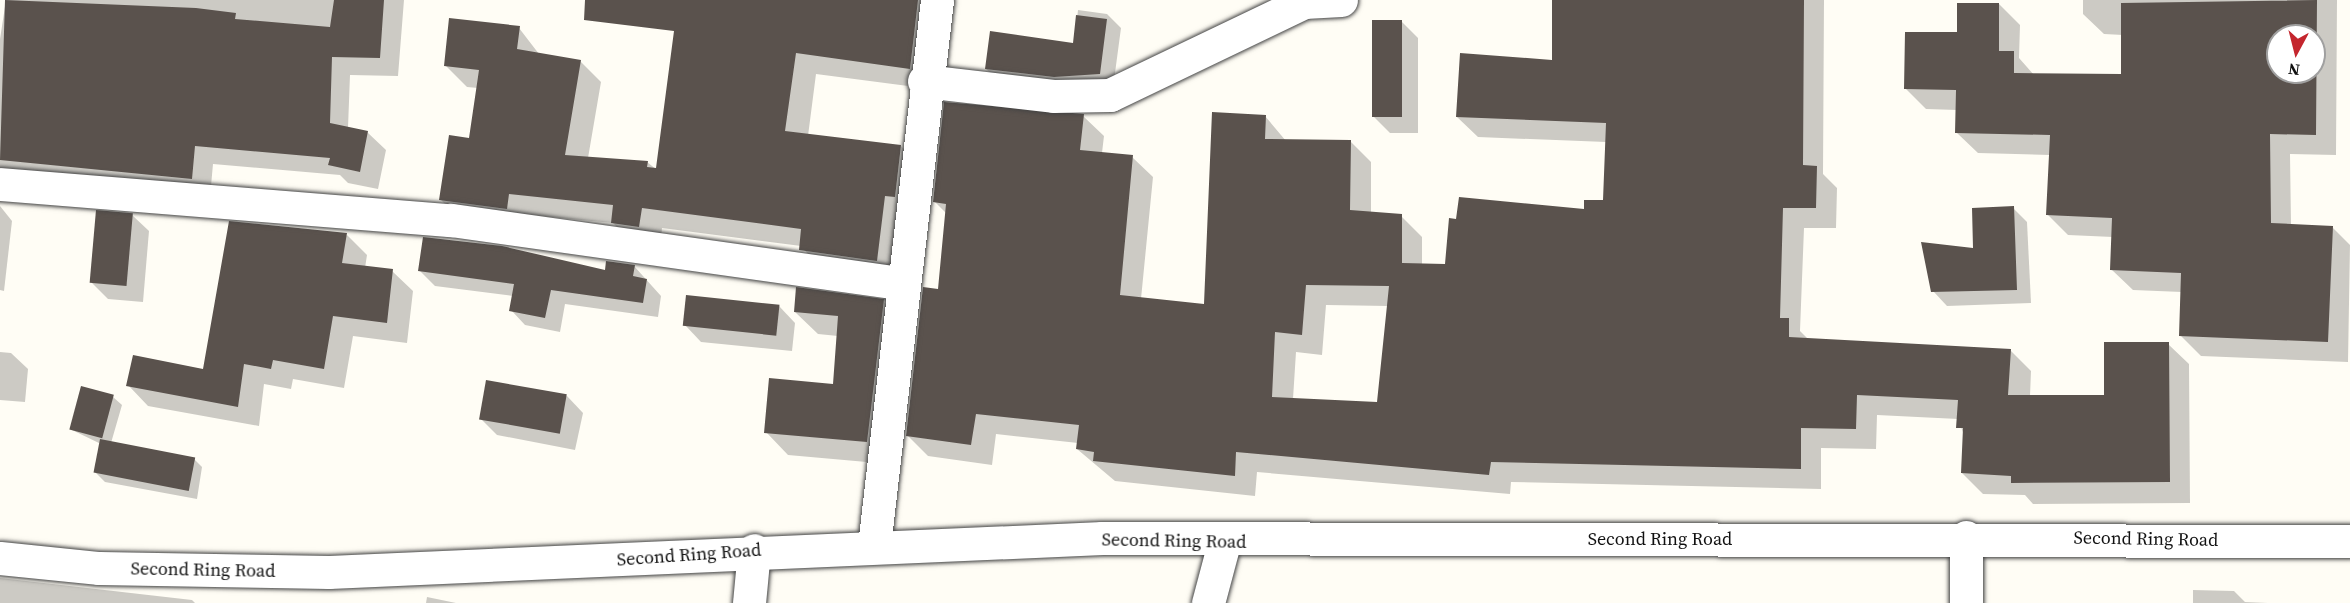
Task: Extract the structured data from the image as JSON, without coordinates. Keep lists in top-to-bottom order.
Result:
{
  "streets": {
    "street": ["Second Ring Road"]
  },
  "north": "bottom"
}
